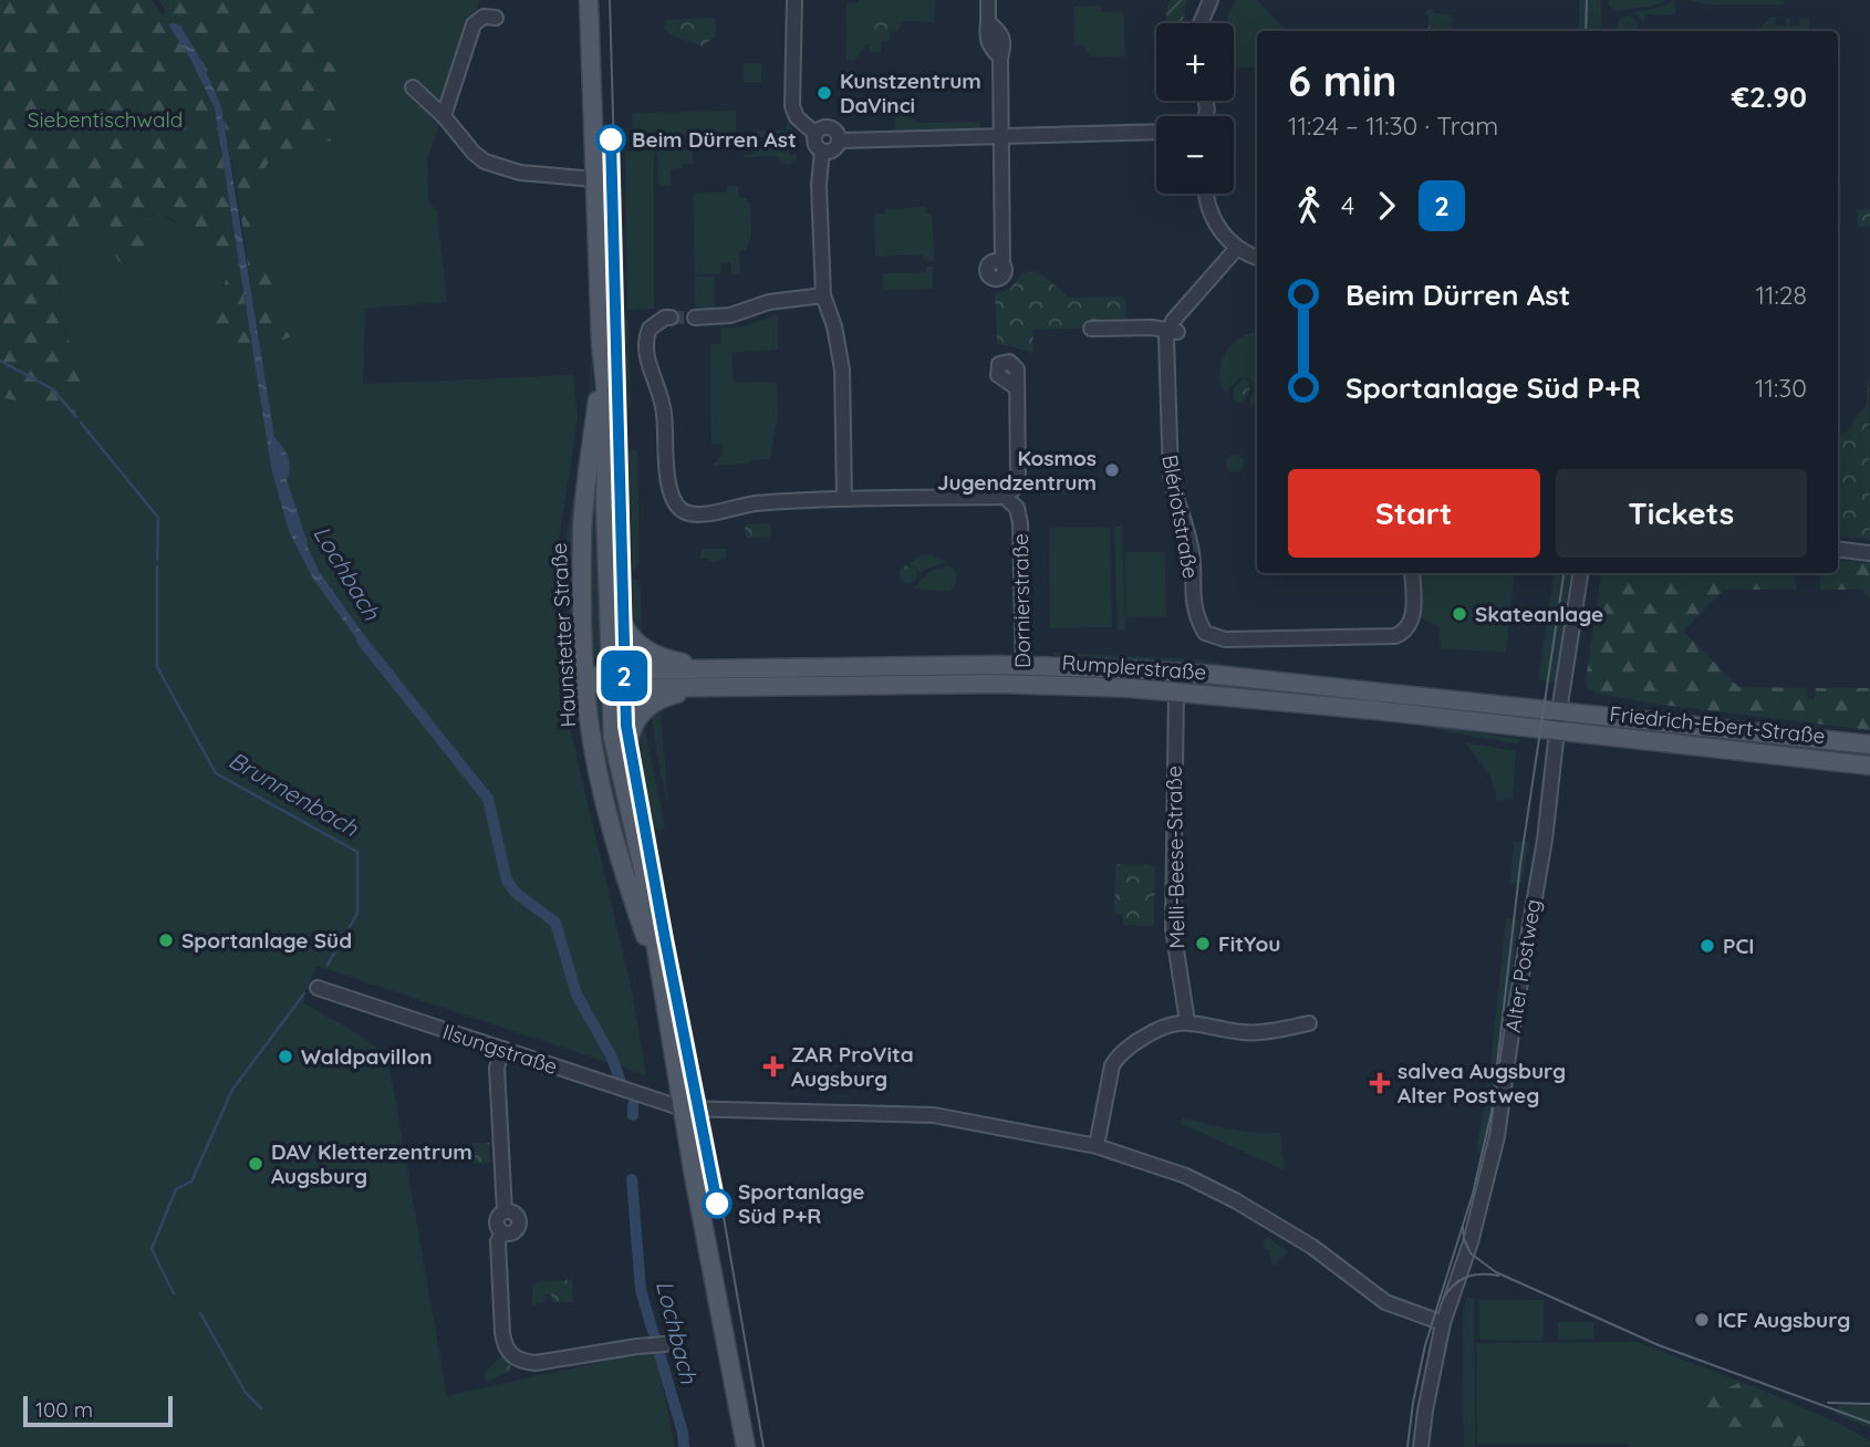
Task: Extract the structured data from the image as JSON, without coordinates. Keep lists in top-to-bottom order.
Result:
{
  "streets": {
    "main road": ["Haunstetter Straße", "Rumplerstraße", "Friedrich-Ebert-Straße"],
    "street": [
      "Blériotstraße",
      "Dornierstraße",
      "Melli-Beese-Straße",
      "Alter Postweg",
      "Ilsungstraße"
    ]
  },
  "crossings": [
    ["Dornierstraße", "Rumplerstraße"],
    ["Haunstetter Straße", "Rumplerstraße"],
    ["Haunstetter Straße", "Ilsungstraße"],
    ["Rumplerstraße", "Friedrich-Ebert-Straße"],
    ["Rumplerstraße", "Melli-Beese-Straße"],
    ["Rumplerstraße", "Alter Postweg"],
    ["Friedrich-Ebert-Straße", "Alter Postweg"],
    ["Alter Postweg", "Ilsungstraße"]
  ],
  "water": ["Lochbach", "Brunnenbach"],
  "parks": ["Siebentischwald"],
  "places": {
    "other": [
      "Kunstzentrum DaVinci",
      "Beim Dürren Ast",
      "Kosmos Jugendzentrum",
      "Skateanlage",
      "Sportanlage Süd",
      "FitYou",
      "PCI",
      "Waldpavillon",
      "DAV Kletterzentrum Augsburg",
      "Sportanlage Süd P+R",
      "ICF Augsburg"
    ],
    "health": ["ZAR ProVita Augsburg", "salvea Augsburg Alter Postweg"]
  },
  "lines": ["tram line 2"],
  "scale_bar": "100 m",
  "page": {
    "on_map": "2",
    "map_buttons": ["+", "−"],
    "heading": ["6 min", "11:24 – 11:30 · Tram", "€2.90"],
    "legs": ["4", "2"],
    "list": [
      {
        "name": "Beim Dürren Ast",
        "value": "11:28"
      },
      {
        "name": "Sportanlage Süd P+R",
        "value": "11:30"
      }
    ],
    "buttons": ["Start", "Tickets"],
    "scale": "100 m"
  }
}
